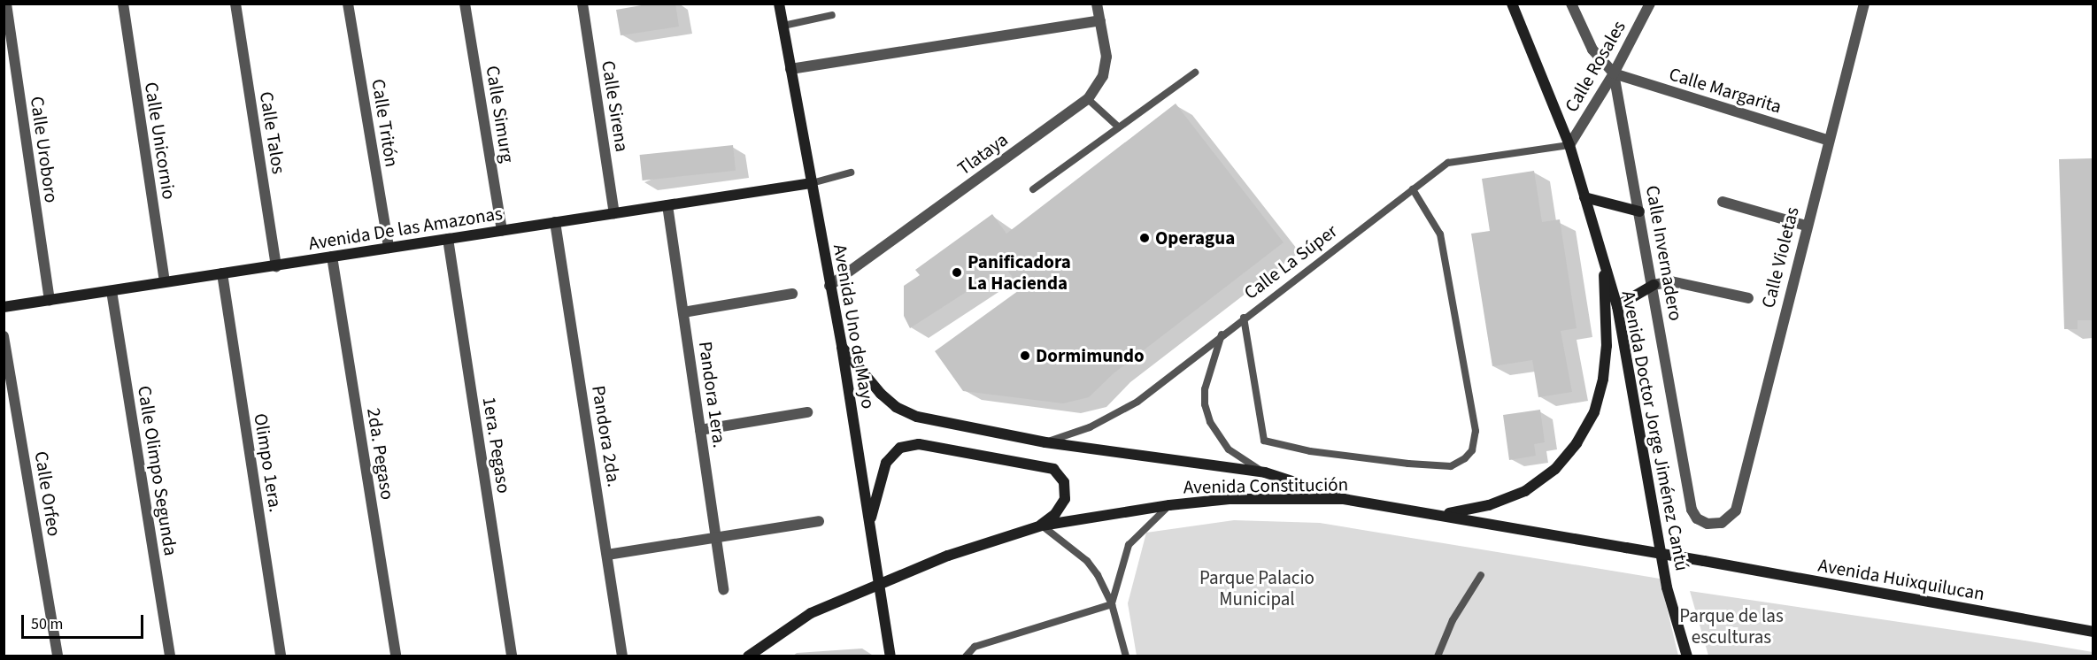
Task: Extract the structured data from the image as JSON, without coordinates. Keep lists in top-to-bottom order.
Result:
{
  "streets": {
    "main road": [
      "Avenida De las Amazonas",
      "Avenida Uno de Mayo",
      "Avenida Doctor Jorge Jiménez Cantú",
      "Avenida Constitución",
      "Avenida Huixquilucan"
    ],
    "street": [
      "Calle Rosales",
      "Calle Margarita",
      "Calle Sirena",
      "Calle Simurg",
      "Calle Tritón",
      "Calle Talos",
      "Calle Unicornio",
      "Calle Uroboro",
      "Tlataya",
      "Calle Invernadero",
      "Calle Violetas",
      "Pandora 1era.",
      "Pandora 2da.",
      "1era. Pegaso",
      "2da. Pegaso",
      "Olimpo 1era.",
      "Calle Olimpo Segunda",
      "Calle Orfeo"
    ],
    "lane": ["Calle La Súper"]
  },
  "crossings": [
    ["Calle Rosales", "Calle Margarita"],
    ["Calle Rosales", "Calle Invernadero"],
    ["Calle Rosales", "Calle La Súper"],
    ["Calle Rosales", "Avenida Doctor Jorge Jiménez Cantú"],
    ["Calle Margarita", "Calle Invernadero"],
    ["Calle Margarita", "Calle Violetas"],
    ["Calle Sirena", "Avenida De las Amazonas"],
    ["Calle Simurg", "Avenida De las Amazonas"],
    ["Calle Tritón", "Avenida De las Amazonas"],
    ["Calle Talos", "Avenida De las Amazonas"],
    ["Calle Unicornio", "Avenida De las Amazonas"],
    ["Calle Uroboro", "Avenida De las Amazonas"],
    ["Tlataya", "Avenida Uno de Mayo"],
    ["Avenida De las Amazonas", "Avenida Uno de Mayo"],
    ["Avenida De las Amazonas", "Pandora 1era."],
    ["Avenida De las Amazonas", "Pandora 2da."],
    ["Avenida De las Amazonas", "1era. Pegaso"],
    ["Avenida De las Amazonas", "2da. Pegaso"],
    ["Avenida De las Amazonas", "Olimpo 1era."],
    ["Avenida De las Amazonas", "Calle Olimpo Segunda"],
    ["Calle Invernadero", "Calle Violetas"],
    ["Calle La Súper", "Avenida Doctor Jorge Jiménez Cantú"],
    ["Avenida Constitución", "Avenida Huixquilucan"]
  ],
  "parks": ["Parque Palacio Municipal", "Parque de las esculturas"],
  "places": ["Operagua", "Panificadora La Hacienda", "Dormimundo"],
  "scale_bar": "50 m"
}
